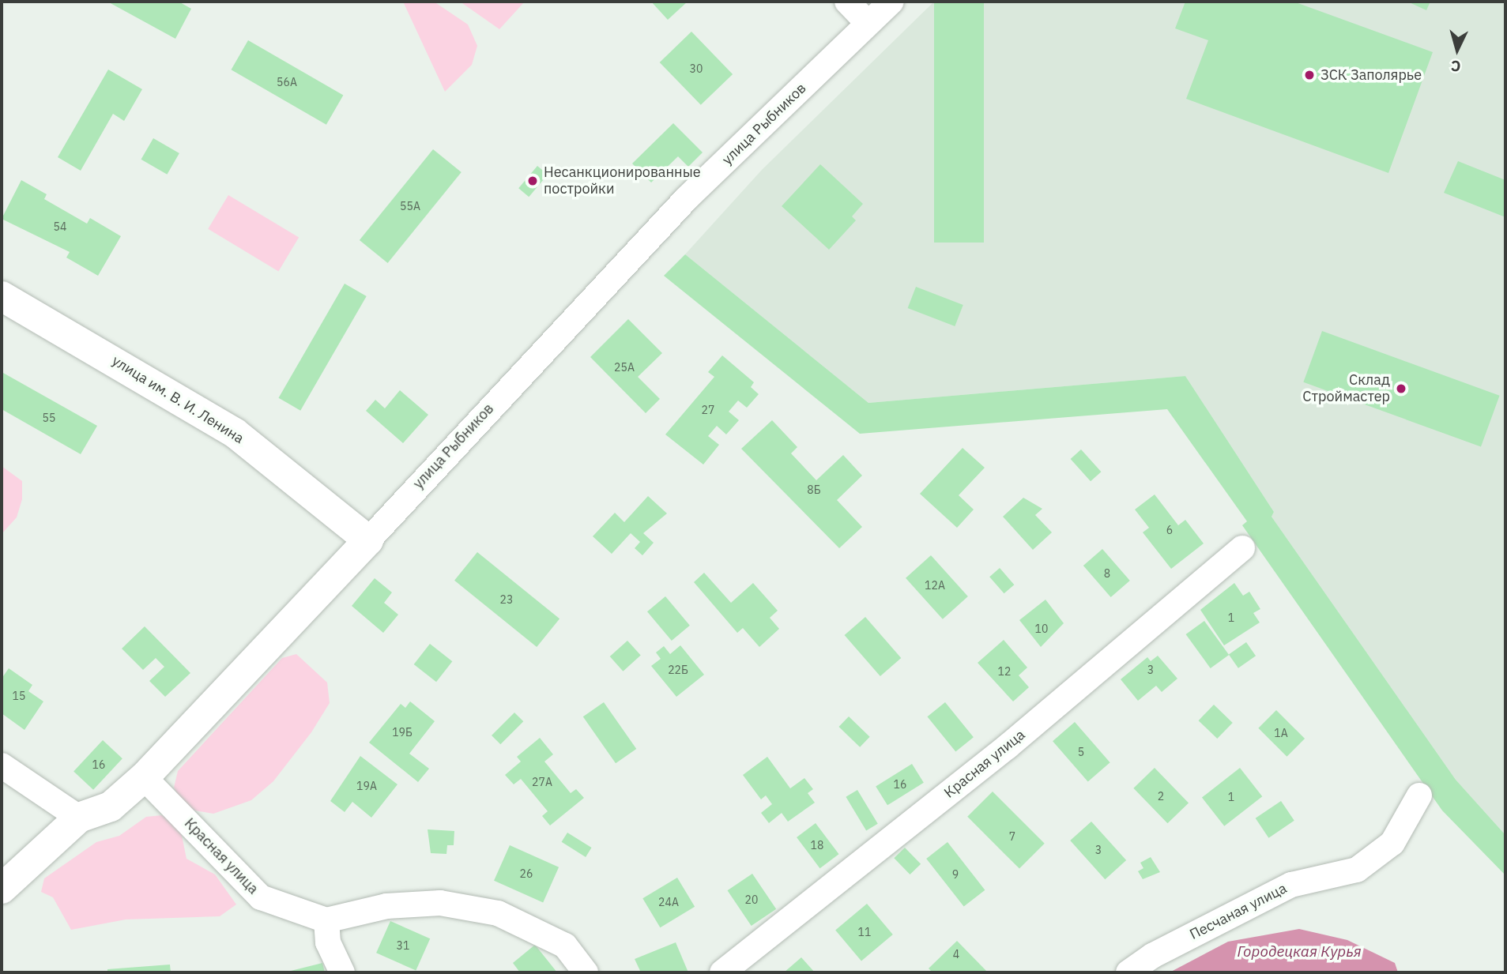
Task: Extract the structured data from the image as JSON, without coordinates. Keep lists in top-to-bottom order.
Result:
{
  "streets": {
    "main road": ["улица Рыбников", "улица им. В. И. Ленина"],
    "street": ["Красная улица", "Песчаная улица"]
  },
  "crossings": [
    ["улица Рыбников", "улица им. В. И. Ленина"],
    ["улица Рыбников", "Красная улица"]
  ],
  "water": ["Городецкая Курья"],
  "places": ["ЗСК Заполярье", "Несанкционированные постройки", "Склад Строймастер"],
  "house_numbers": [
    "30",
    "56А",
    "55А",
    "54",
    "25А",
    "27",
    "55",
    "8Б",
    "6",
    "8",
    "12А",
    "23",
    "1",
    "10",
    "22Б",
    "3",
    "12",
    "15",
    "19Б",
    "1А",
    "5",
    "16",
    "27А",
    "16",
    "19А",
    "2",
    "1",
    "7",
    "18",
    "3",
    "26",
    "9",
    "20",
    "24А",
    "11",
    "31",
    "4"
  ],
  "north": "bottom"
}
